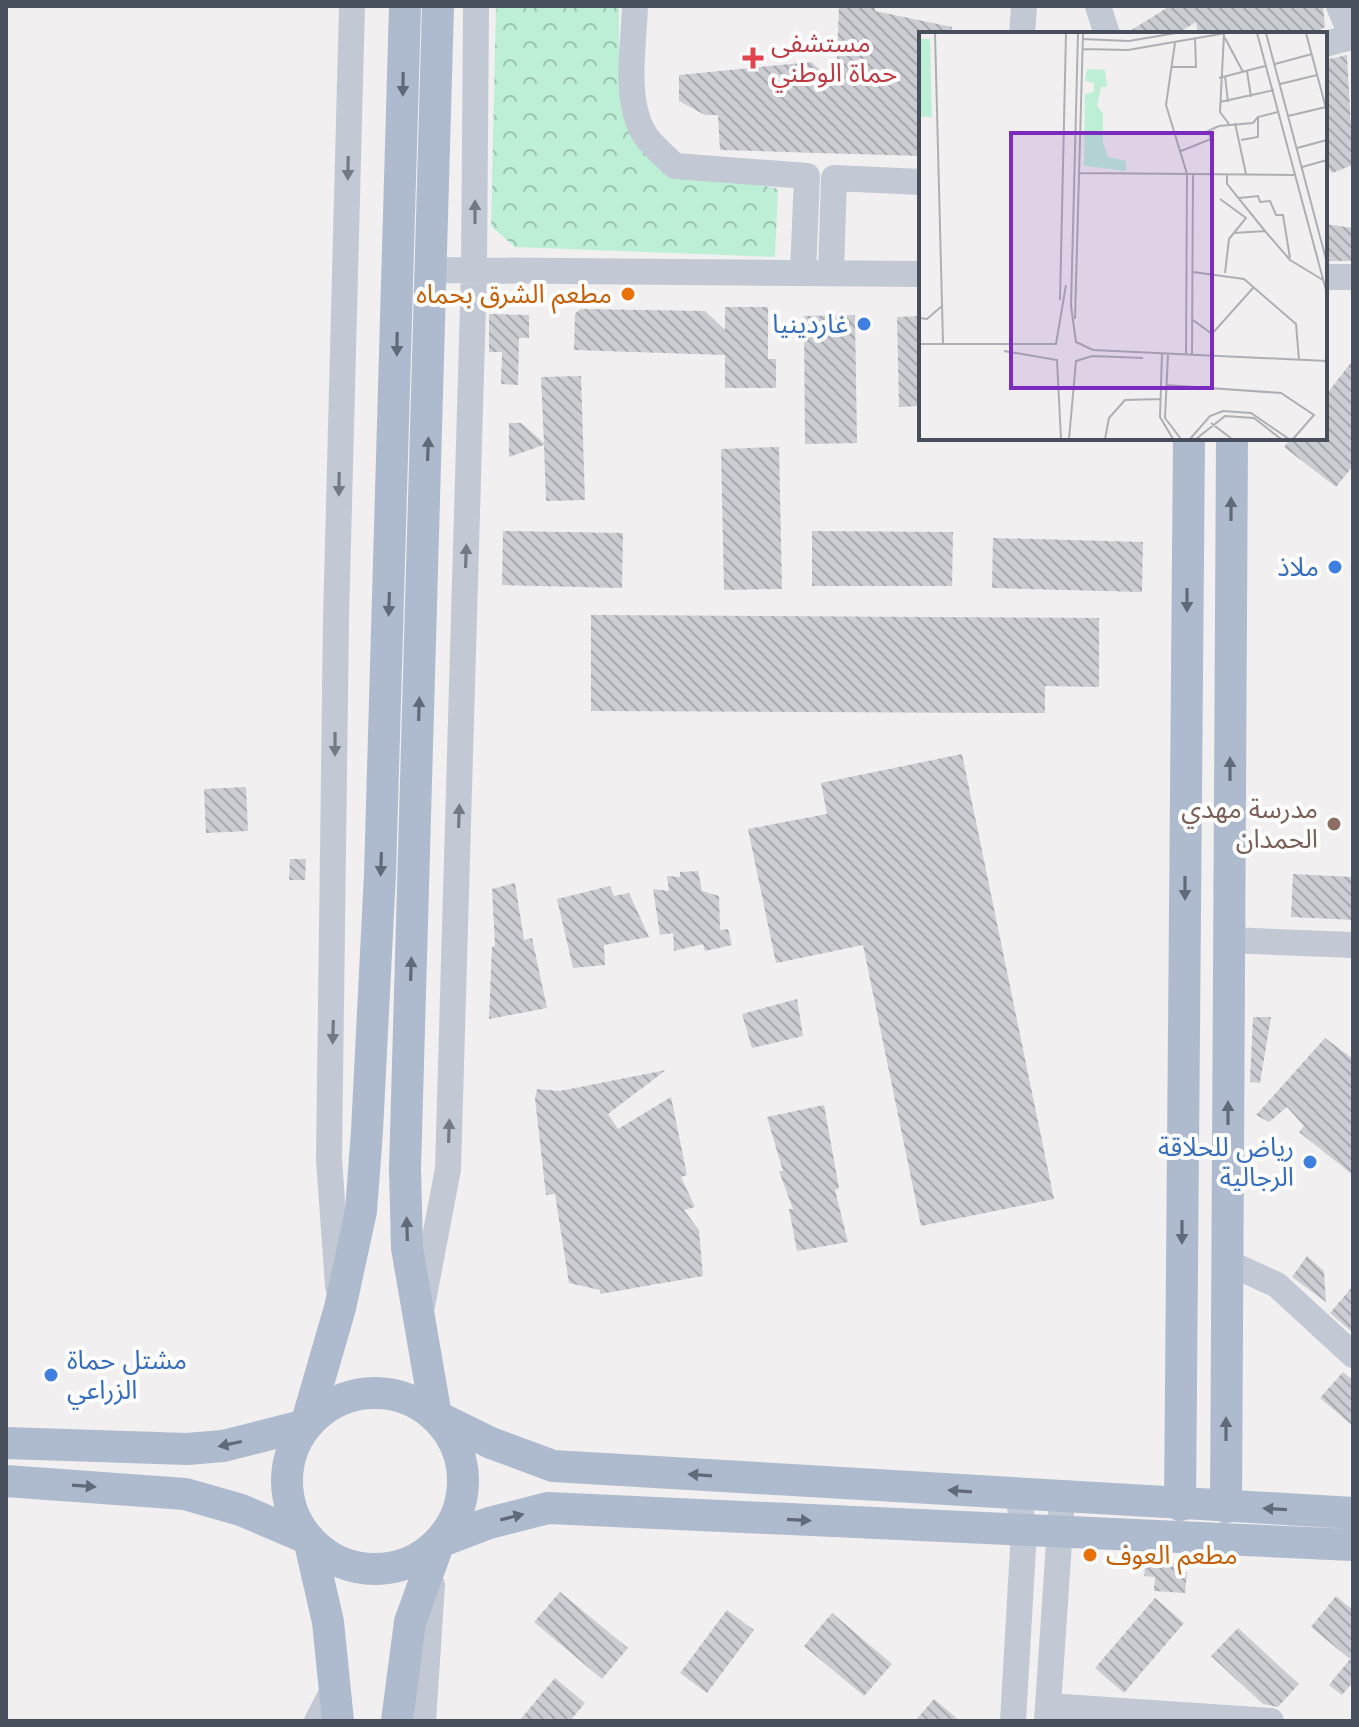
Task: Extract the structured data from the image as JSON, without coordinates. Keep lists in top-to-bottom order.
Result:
{
  "places": {
    "health": ["مستشفى حماة الوطني"],
    "other": [
      "مطعم الشرق بحماه",
      "غاردينيا",
      "ملاذ",
      "مدرسة مهدي الحمدان",
      "رياض للحلاقة الرجالية",
      "مشتل حماة الزراعي",
      "مطعم العوف"
    ]
  }
}
